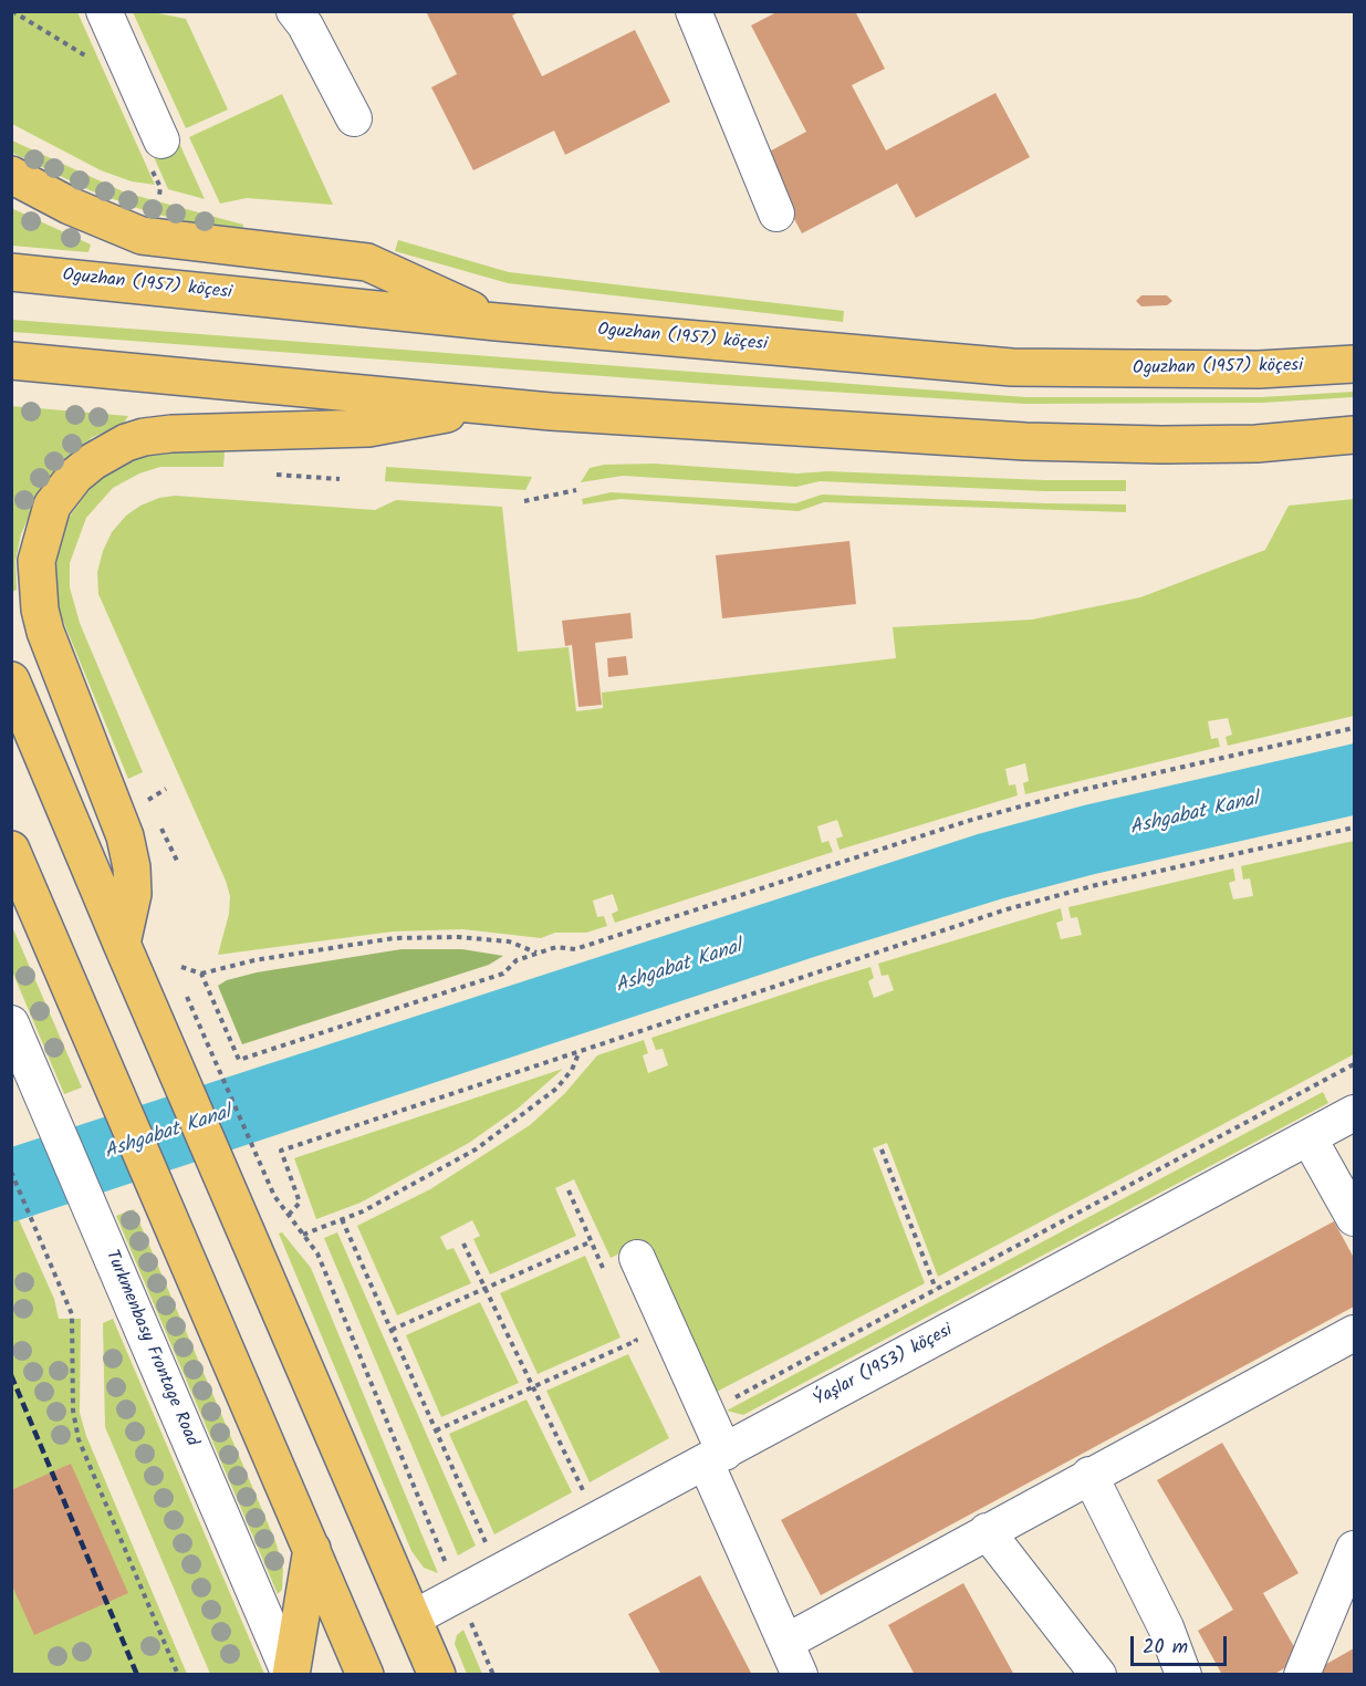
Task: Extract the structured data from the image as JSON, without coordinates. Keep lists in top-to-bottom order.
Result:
{
  "streets": {
    "main road": ["Oguzhan (1957) köçesi"],
    "street": ["Turkmenbasy Frontage Road", "Ýaşlar (1953) köçesi"]
  },
  "water": ["Ashgabat Kanal"],
  "scale_bar": "20 m"
}
